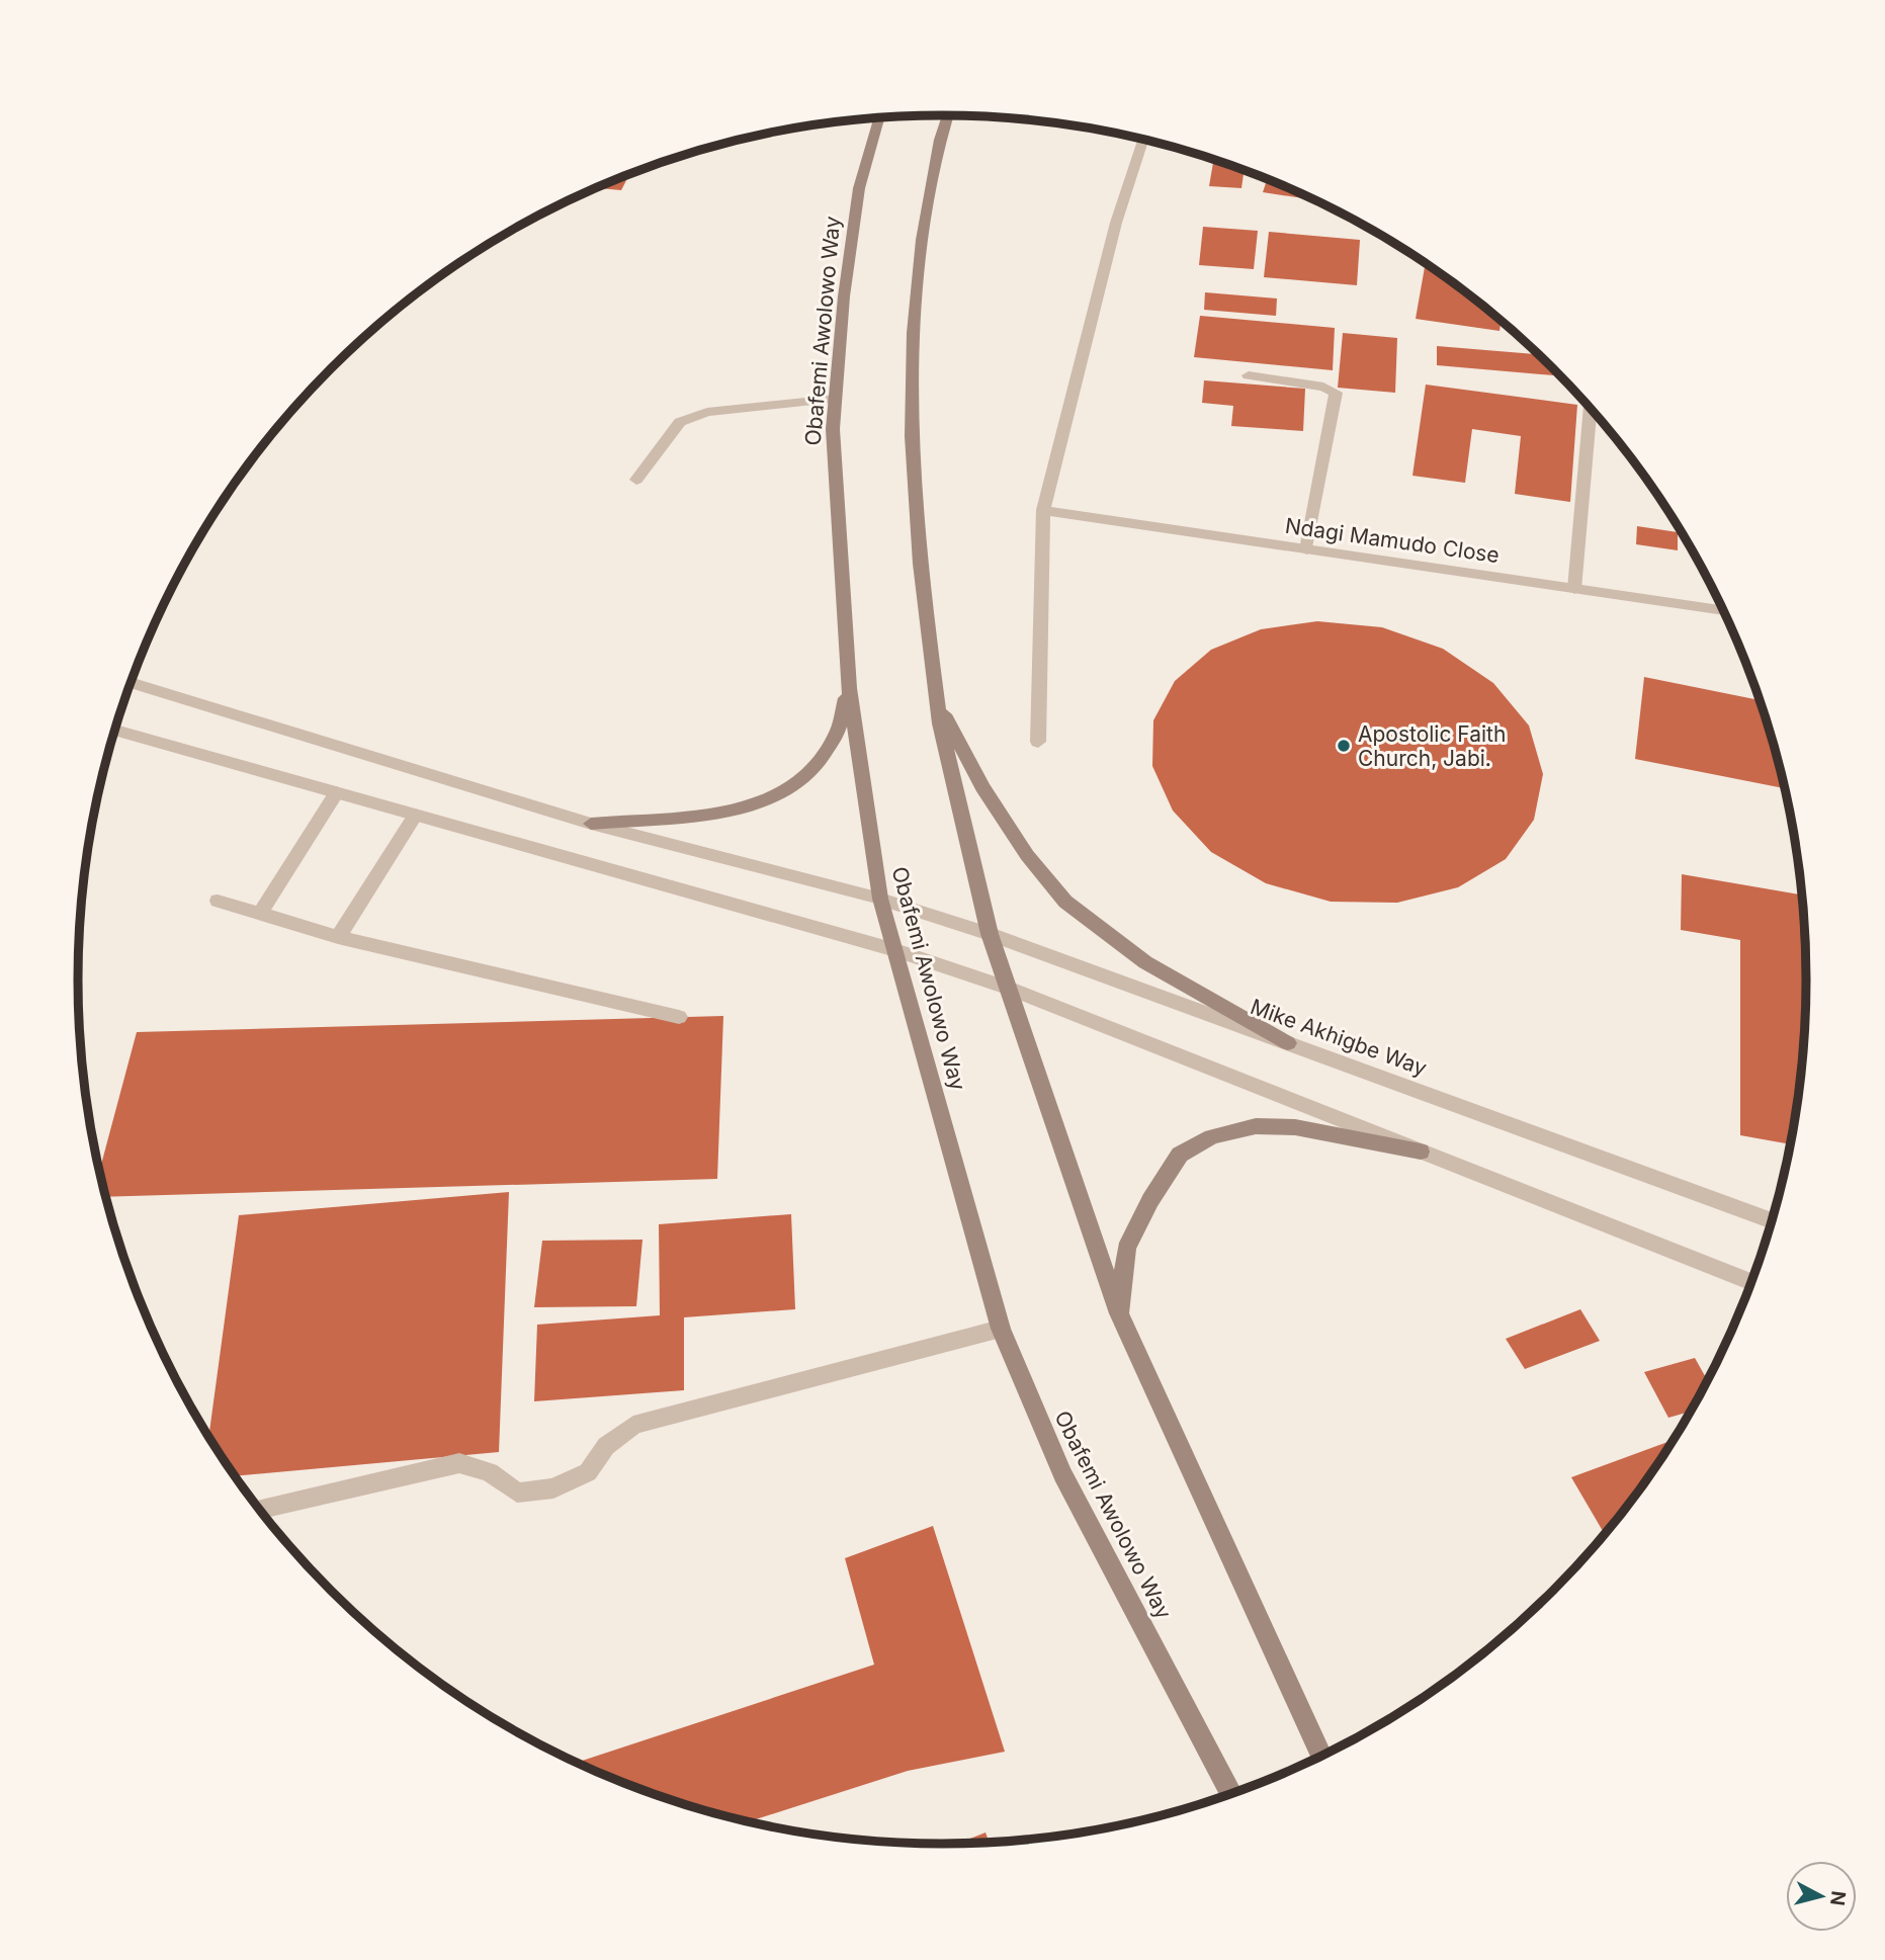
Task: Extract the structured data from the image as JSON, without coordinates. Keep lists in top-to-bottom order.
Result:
{
  "streets": {
    "main road": ["Obafemi Awolowo Way"],
    "street": ["Ndagi Mamudo Close", "Mike Akhigbe Way"]
  },
  "crossings": [
    ["Obafemi Awolowo Way", "Mike Akhigbe Way"]
  ],
  "places": ["Apostolic Faith Church, Jabi."],
  "north": "right"
}
